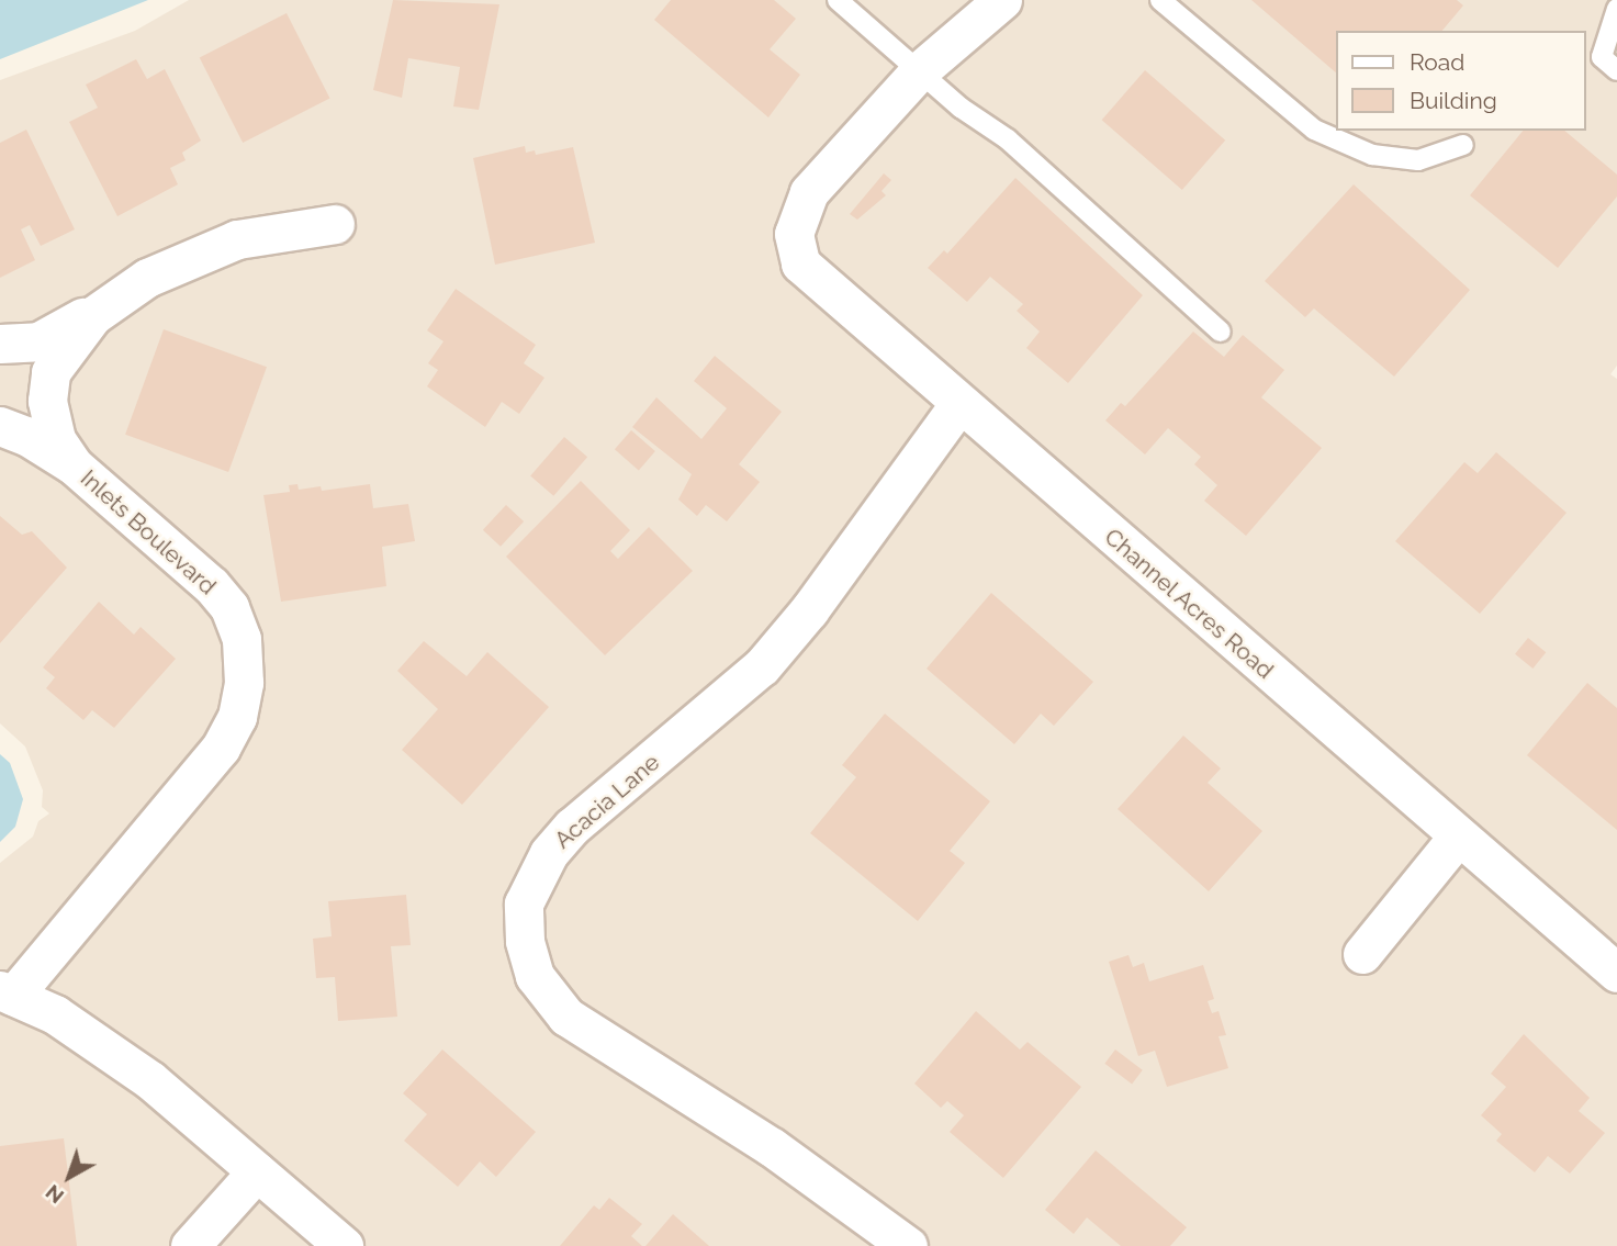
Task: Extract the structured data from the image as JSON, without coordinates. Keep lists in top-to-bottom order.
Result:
{
  "streets": {
    "street": ["Inlets Boulevard", "Channel Acres Road", "Acacia Lane"]
  },
  "crossings": [
    ["Channel Acres Road", "Acacia Lane"]
  ],
  "legend": ["Road", "Building"],
  "north": "bottom left"
}
